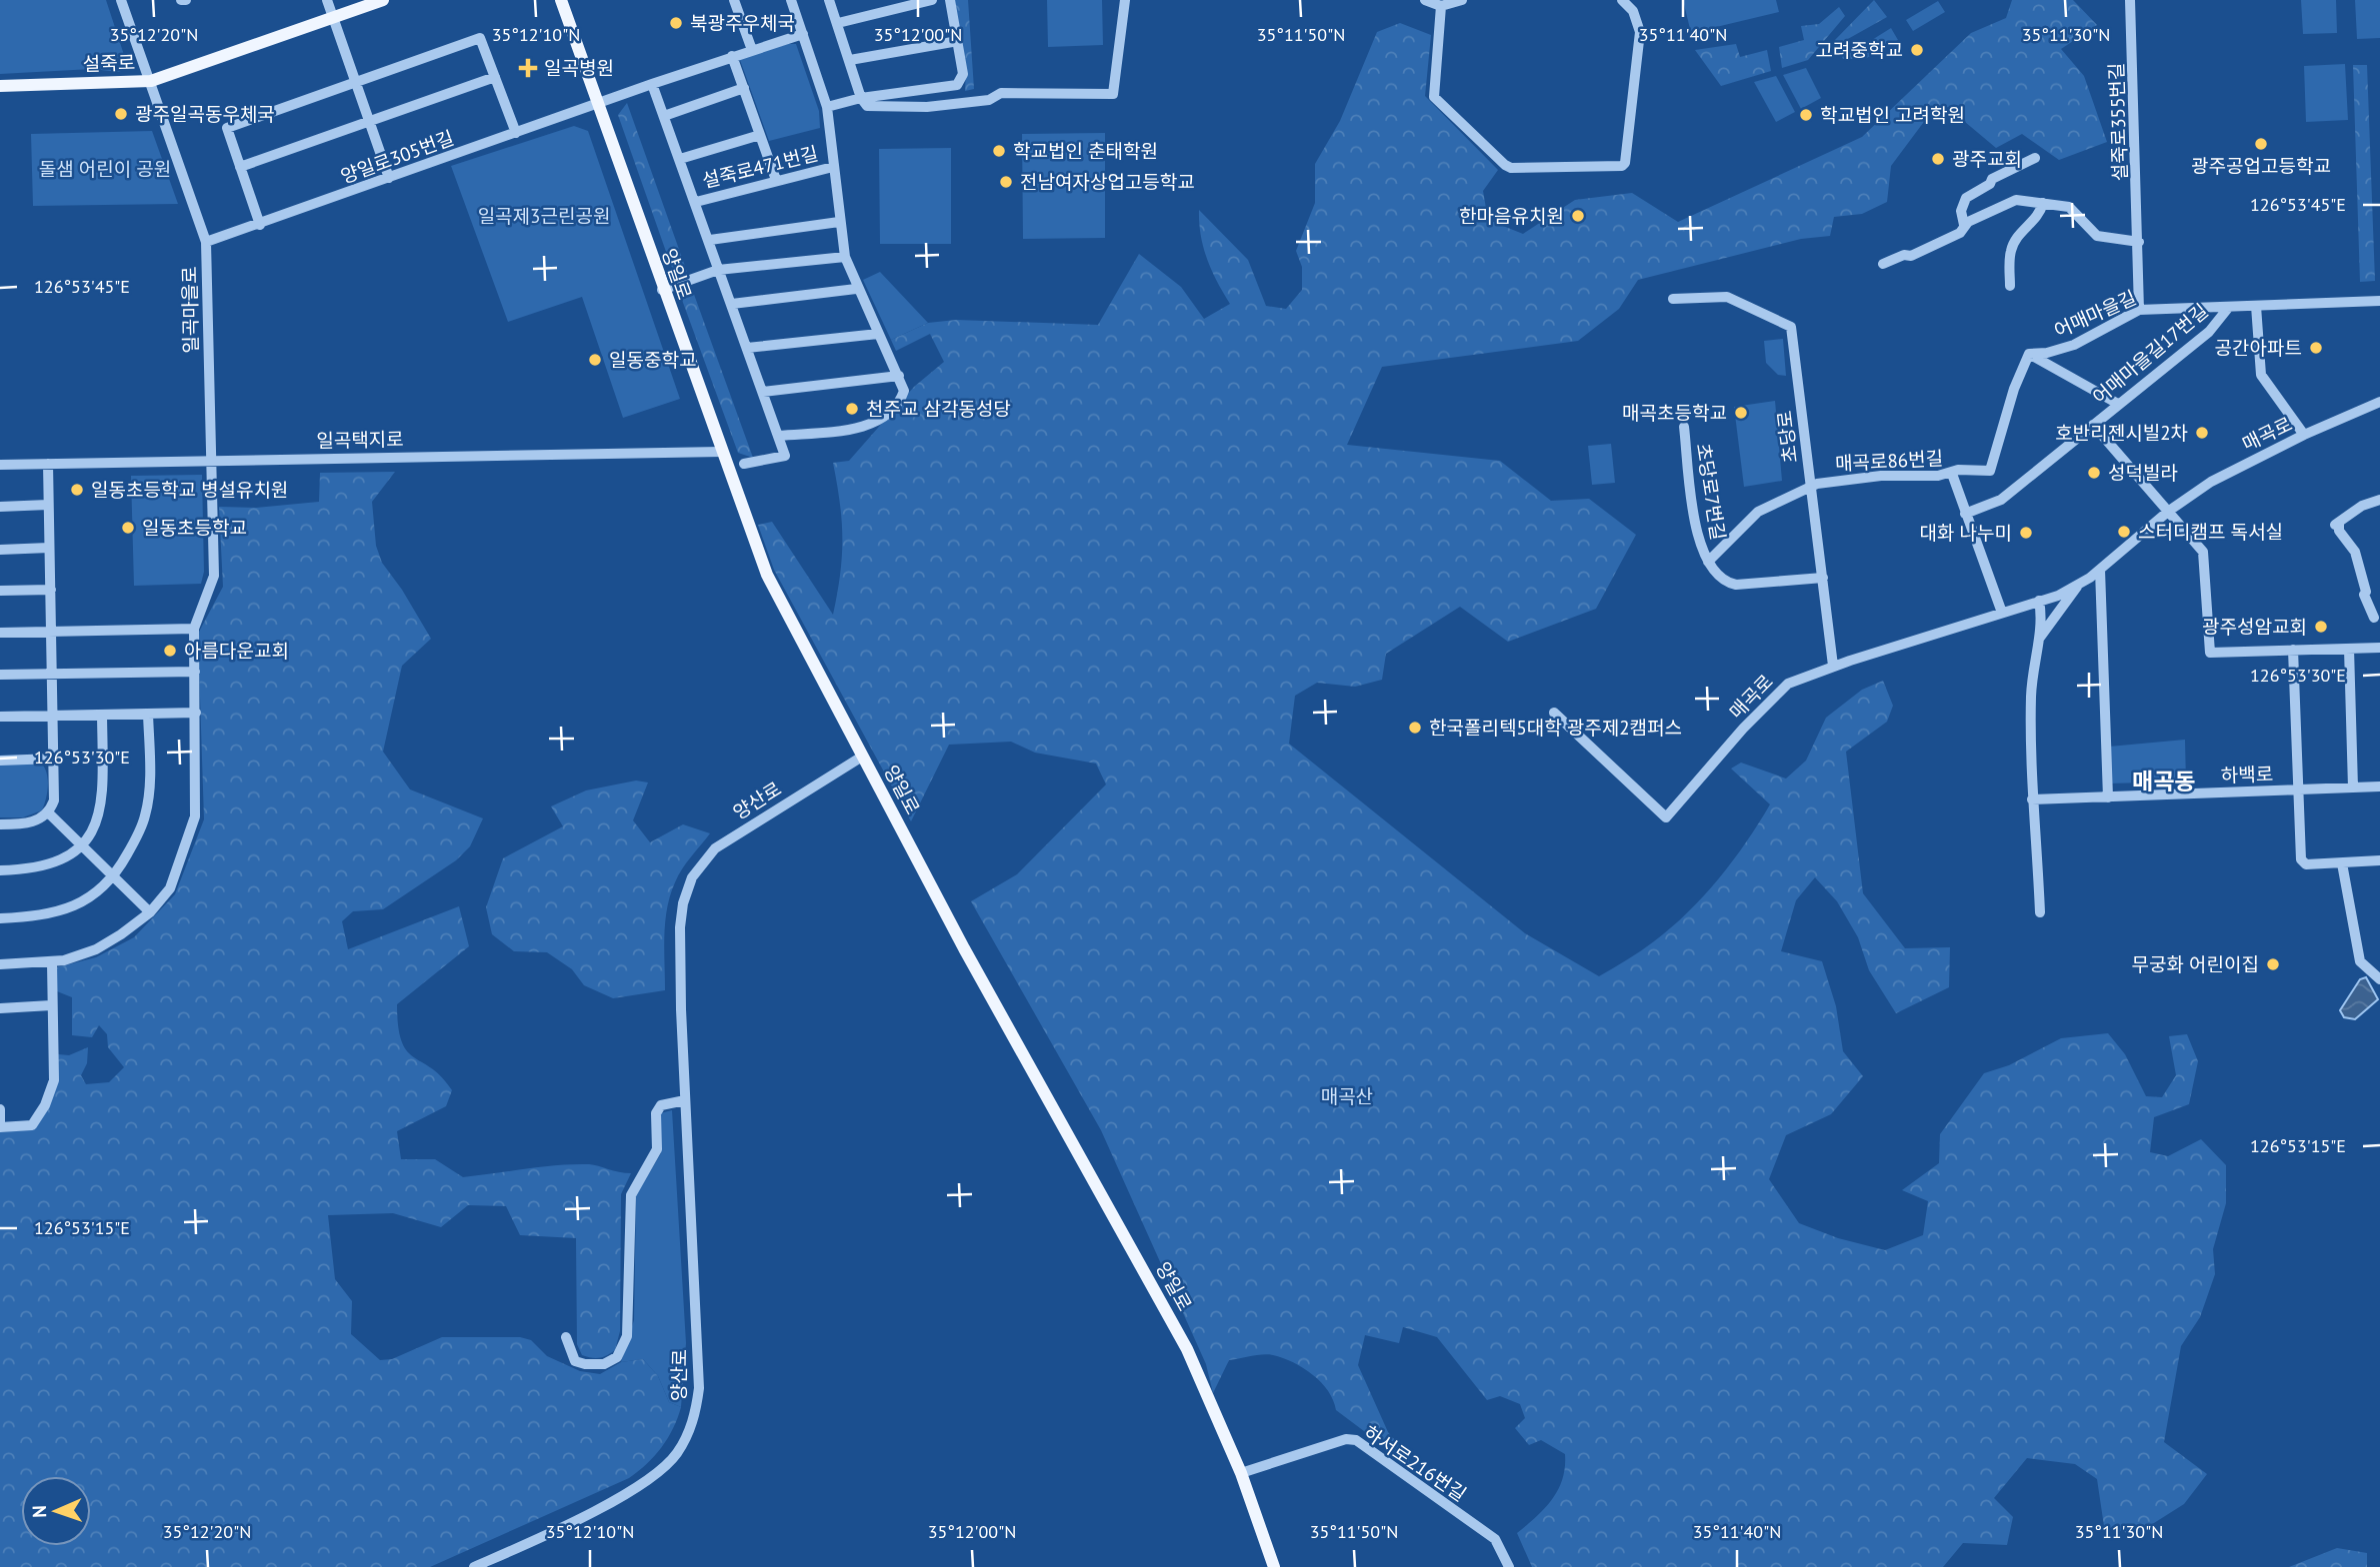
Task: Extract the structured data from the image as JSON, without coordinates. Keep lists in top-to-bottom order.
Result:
{
  "streets": {
    "main road": ["설죽로", "양일로"],
    "street": [
      "설죽로355번길",
      "양일로305번길",
      "설죽로471번길",
      "일곡마을로",
      "어매마을길",
      "어매마을길17번길",
      "매곡로",
      "초당로",
      "일곡택지로",
      "매곡로86번길",
      "초당로7번길",
      "하백로",
      "양산로",
      "하서로216번길"
    ]
  },
  "crossings": [
    ["설죽로", "일곡마을로"],
    ["설죽로355번길", "어매마을길"],
    ["양일로305번길", "양일로"],
    ["양일로305번길", "일곡마을로"],
    ["양일로", "일곡택지로"],
    ["양일로", "양산로"],
    ["양일로", "하서로216번길"],
    ["일곡마을로", "일곡택지로"],
    ["어매마을길", "어매마을길17번길"],
    ["어매마을길17번길", "매곡로"],
    ["어매마을길17번길", "매곡로86번길"],
    ["매곡로", "초당로"],
    ["매곡로", "매곡로86번길"],
    ["매곡로", "하백로"],
    ["초당로", "매곡로86번길"],
    ["초당로", "초당로7번길"],
    ["매곡로86번길", "초당로7번길"]
  ],
  "districts": ["매곡동"],
  "parks": ["돌샘 어린이 공원", "일곡제3근린공원", "매곡산"],
  "places": {
    "other": [
      "북광주우체국",
      "고려중학교",
      "광주일곡동우체국",
      "학교법인 고려학원",
      "광주공업고등학교",
      "학교법인 춘태학원",
      "광주교회",
      "전남여자상업고등학교",
      "한마음유치원",
      "공간아파트",
      "일동중학교",
      "천주교 삼각동성당",
      "매곡초등학교",
      "호반리젠시빌2차",
      "성덕빌라",
      "일동초등학교 병설유치원",
      "일동초등학교",
      "스터디캠프 독서실",
      "대화 나누미",
      "광주성암교회",
      "아름다운교회",
      "한국폴리텍5대학 광주제2캠퍼스",
      "무궁화 어린이집"
    ],
    "health": ["일곡병원"]
  },
  "north": "left",
  "coordinates": [
    "35°12'20\"N",
    "35°12'10\"N",
    "35°12'00\"N",
    "35°11'50\"N",
    "35°11'40\"N",
    "35°11'30\"N",
    "126°53'45\"E",
    "126°53'30\"E",
    "126°53'15\"E"
  ]
}
